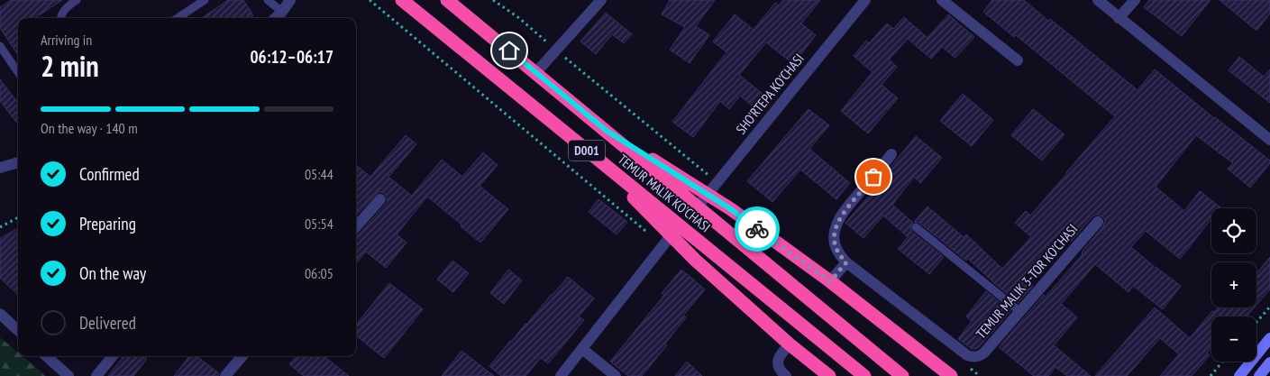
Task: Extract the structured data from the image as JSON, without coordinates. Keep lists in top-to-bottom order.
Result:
{
  "streets": {
    "highway": ["D001", "TEMUR MALIK KO'CHASI"],
    "street": ["SHO'RTEPA KO'CHASI", "TEMUR MALIK 3-TOR KO'CHASI"]
  },
  "crossings": [
    ["SHO'RTEPA KO'CHASI", "TEMUR MALIK KO'CHASI"]
  ],
  "page": {
    "heading": ["2 min", "Arriving in", "06:12–06:17"],
    "bar": "On the way · 140 m",
    "list": [
      ["Confirmed", "05:44"],
      ["Preparing", "05:54"],
      ["On the way", "06:05"],
      "Delivered"
    ],
    "map_buttons": ["+", "−"]
  }
}
